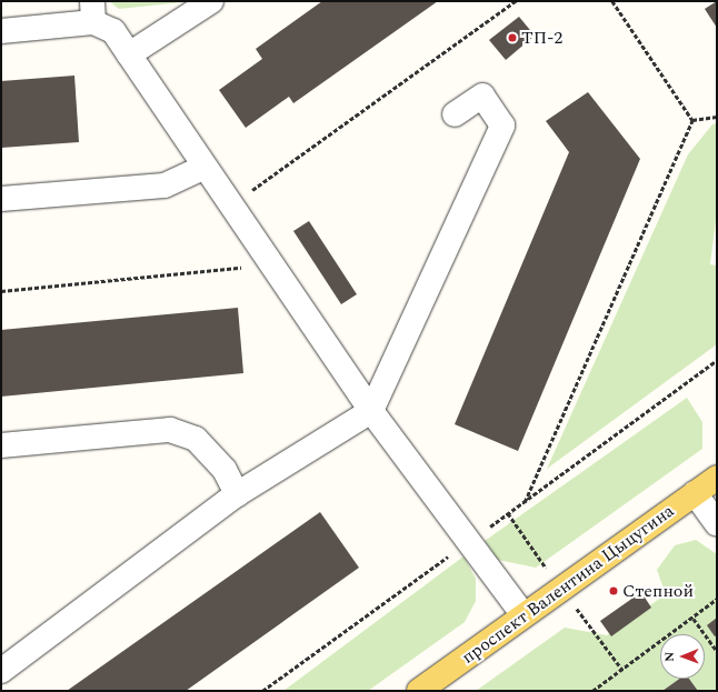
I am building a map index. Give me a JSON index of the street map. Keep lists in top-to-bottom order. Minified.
{"streets":{"main road":["проспект Валентина Цыцугина"]},"places":["ТП-2","Степной"],"north":"left"}
